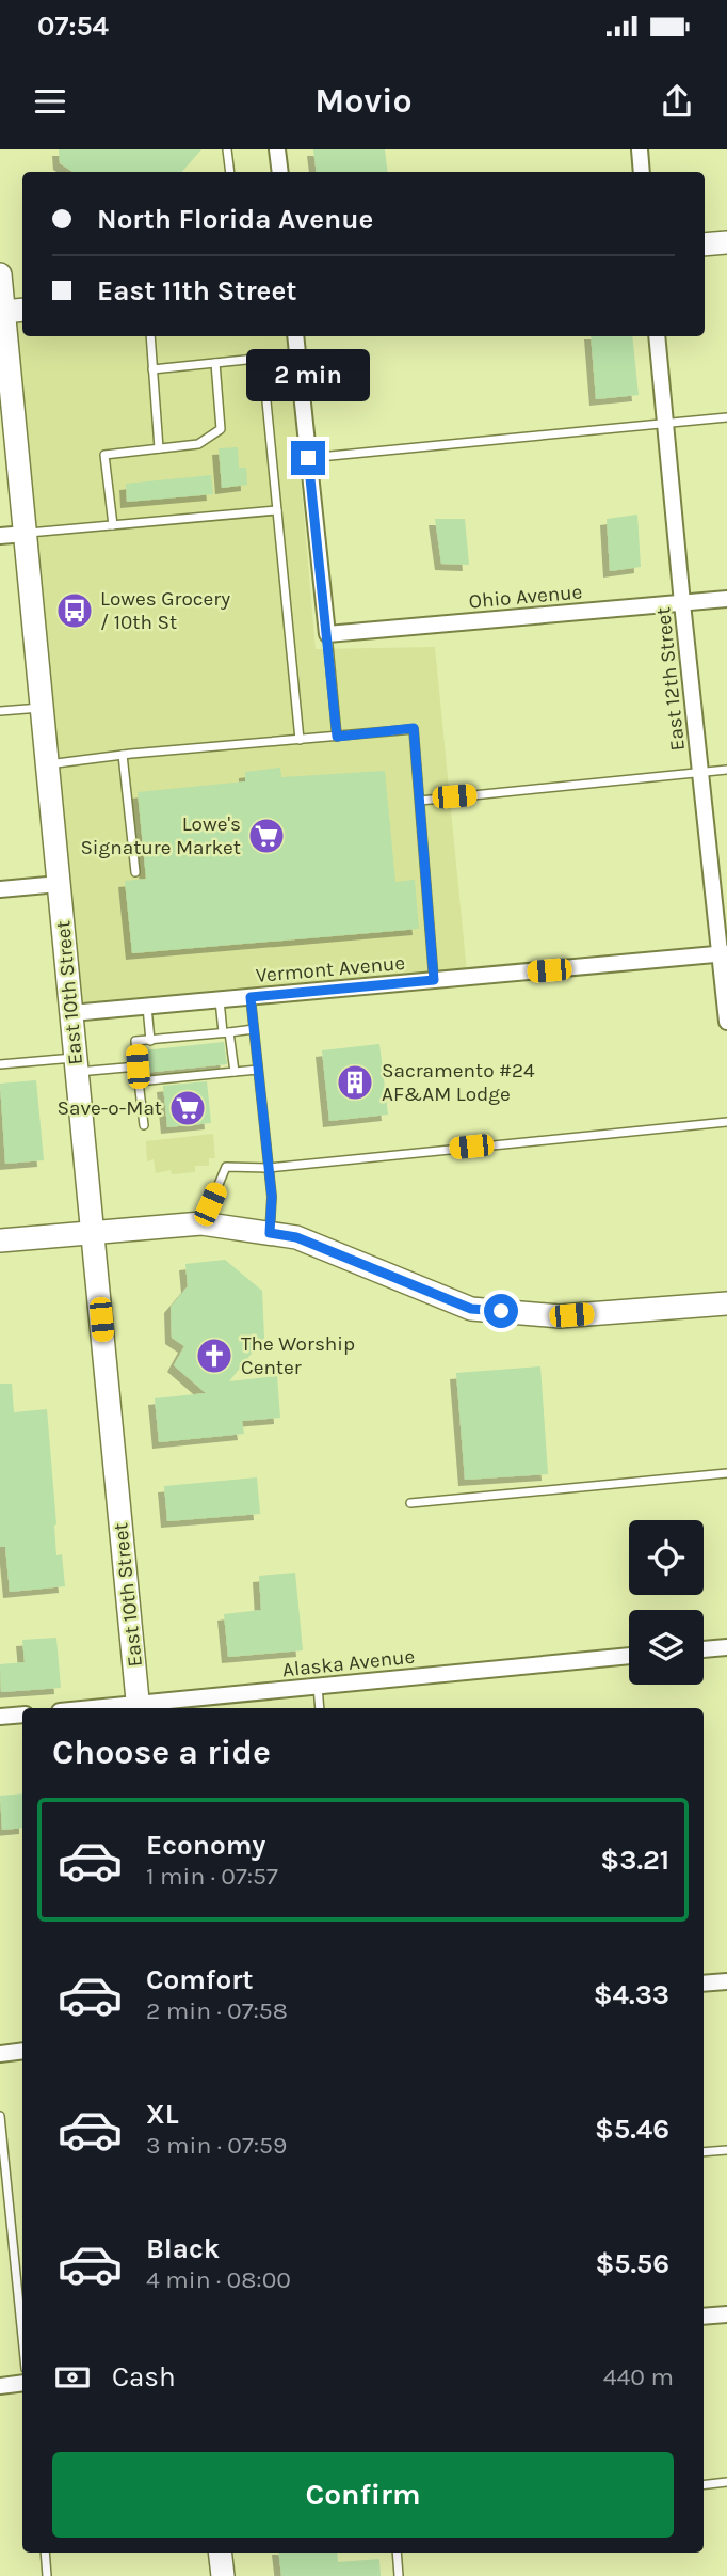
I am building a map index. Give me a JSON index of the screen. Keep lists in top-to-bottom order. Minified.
{"streets":{"main road":["East 10th Street"],"street":["Ohio Avenue","East 12th Street","Vermont Avenue","Alaska Avenue"]},"crossings":[["Ohio Avenue","East 12th Street"],["East 12th Street","Vermont Avenue"],["Vermont Avenue","East 10th Street"],["East 10th Street","Alaska Avenue"]],"places":{"bus stop":["Lowes Grocery / 10th St"],"supermarket":["Lowe's Signature Market","Save-o-Mat"],"building":["Sacramento #24 AF&AM Lodge"],"church":["The Worship Center"]},"page":{"status":"07:54","header":"Movio","banner":["North Florida Avenue","East 11th Street"],"bubble":"2 min","heading":"Choose a ride","list":[{"name":"Economy","note":"1 min · 07:57","value":"$3.21"},{"name":"Comfort","note":"2 min · 07:58","value":"$4.33"},{"name":"XL","note":"3 min · 07:59","value":"$5.46"},{"name":"Black","note":"4 min · 08:00","value":"$5.56"}],"pay":["Cash","440 m"],"buttons":"Confirm"}}
